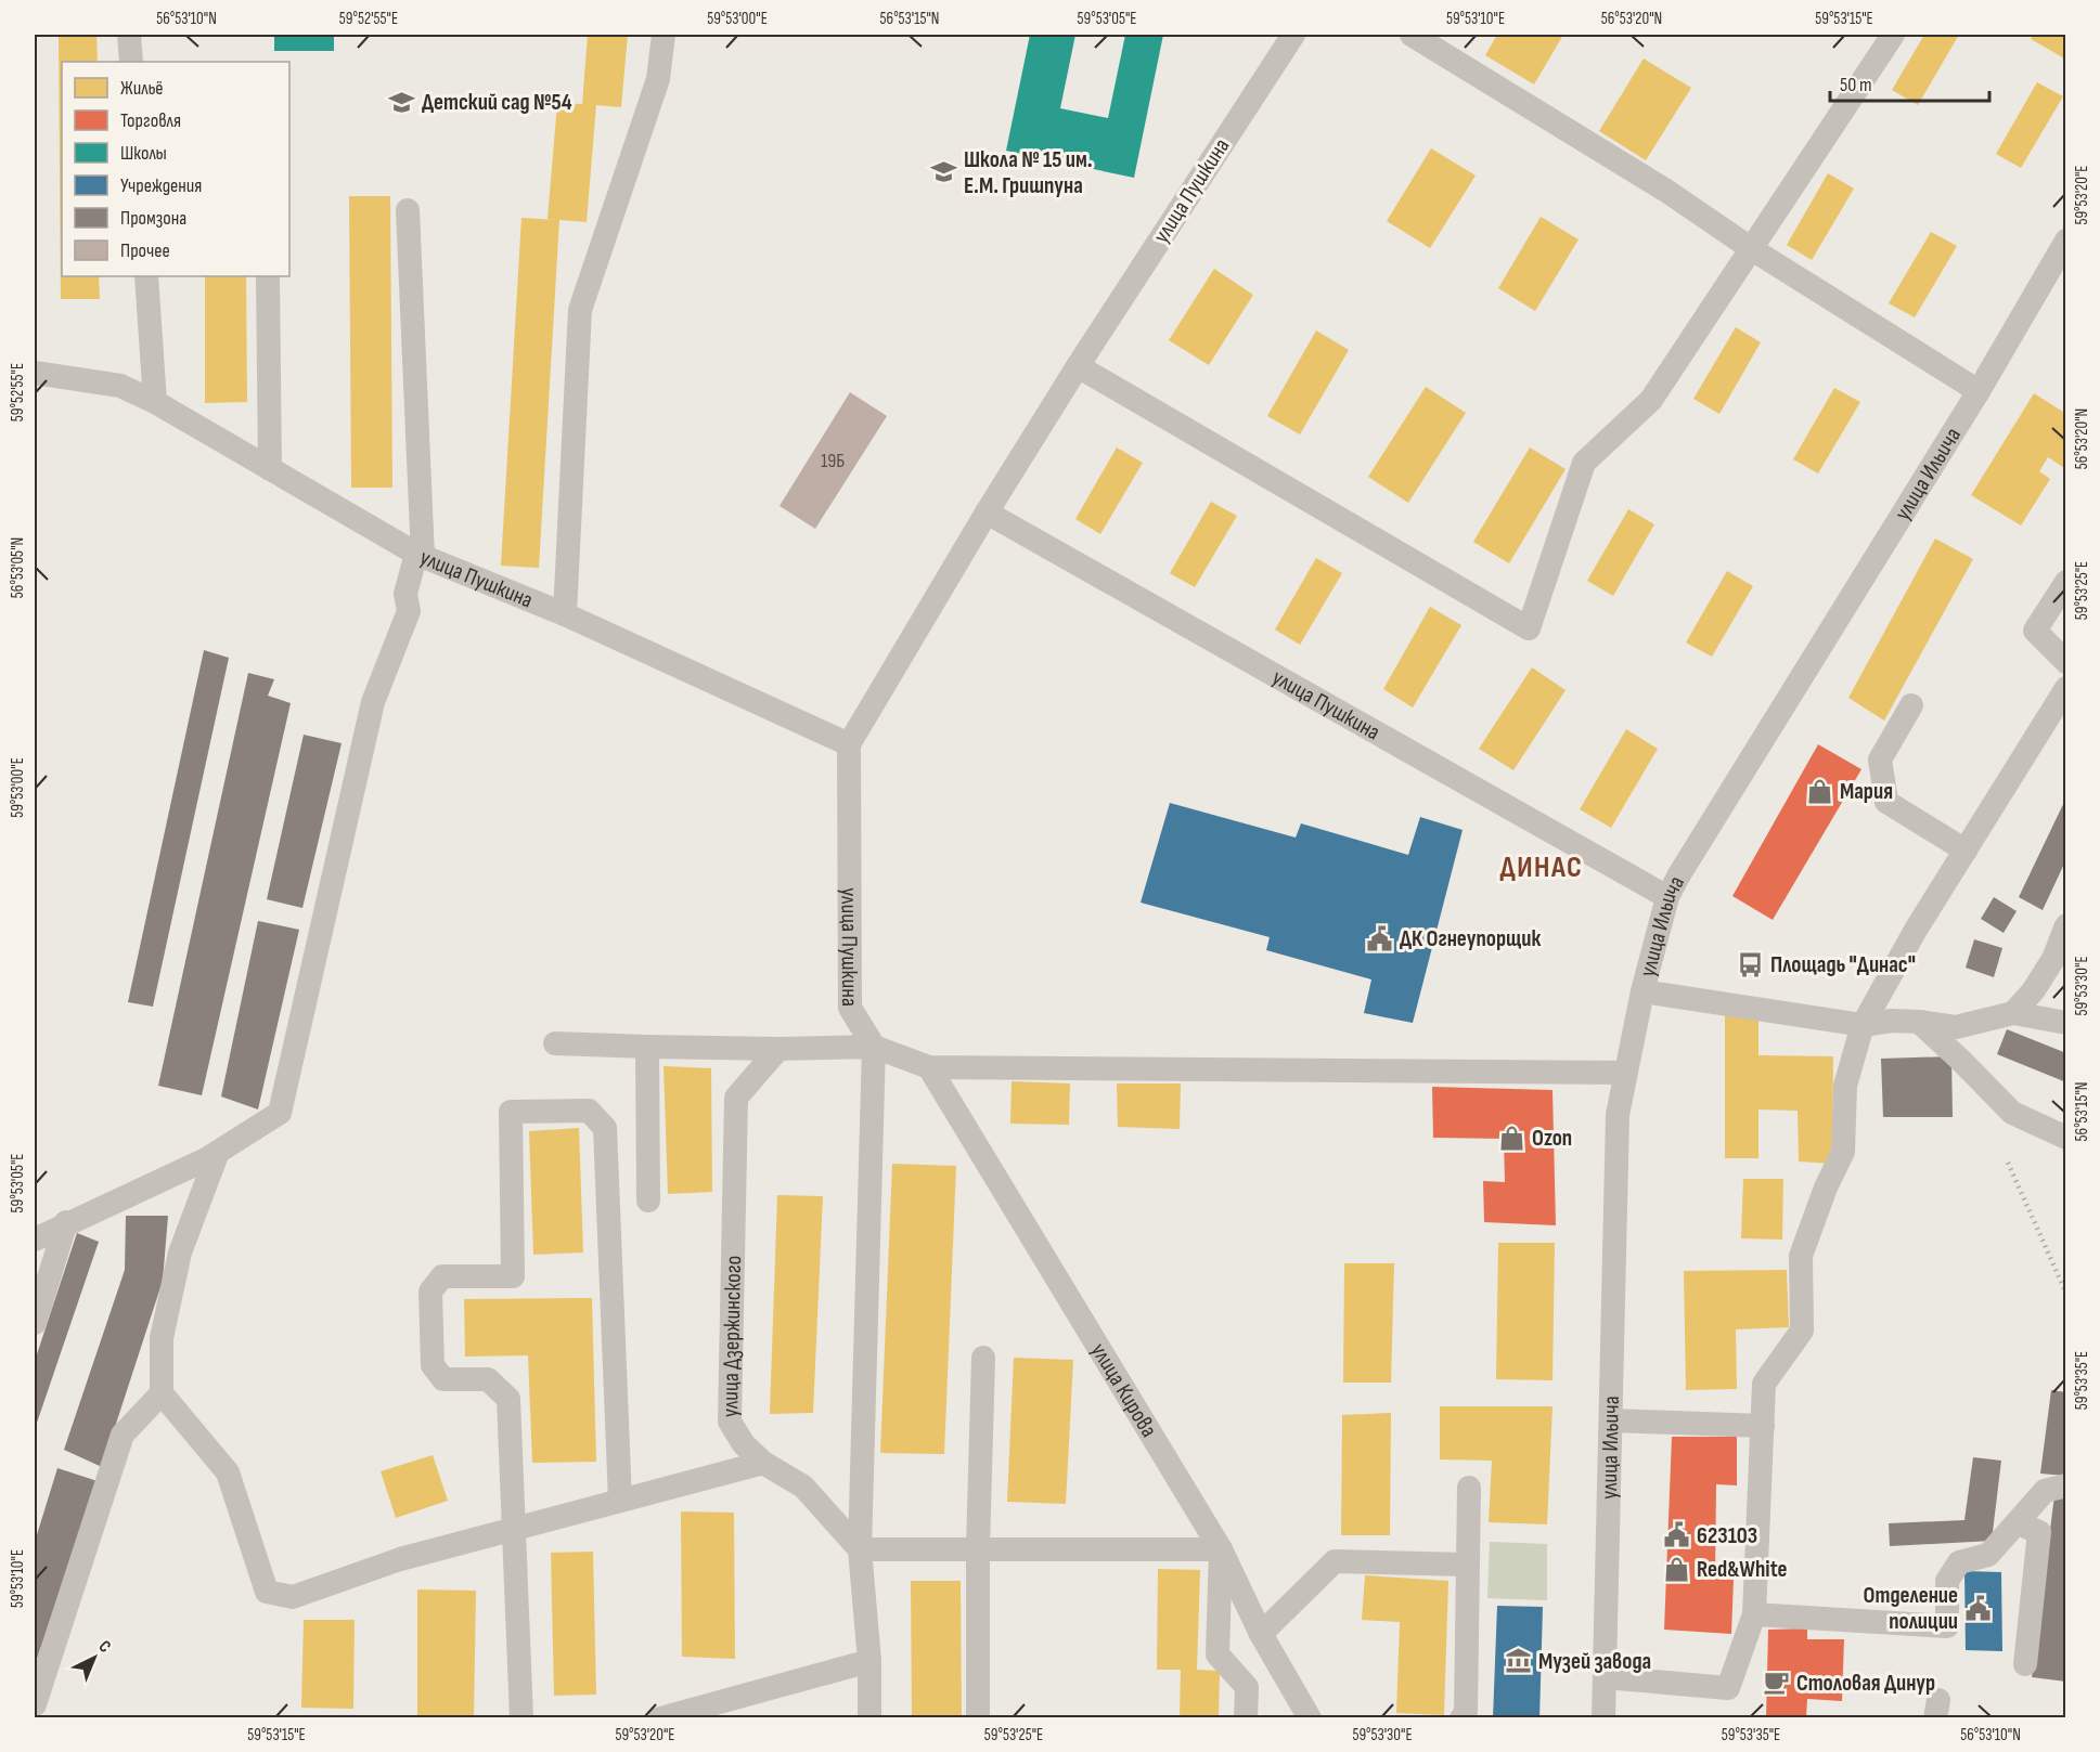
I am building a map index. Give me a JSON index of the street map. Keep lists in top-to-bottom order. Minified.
{"streets":{"street":["улица Пушкина","улица Ильича","улица Дзержинского","улица Кирова"]},"crossings":[["улица Пушкина","улица Ильича"]],"districts":["ДИНАС"],"places":{"school or university":["Детский сад №54","Школа № 15 им. Е.М. Гришпуна"],"shop":["Мария","Ozon","Red&White"],"public building":["ДК Огнеупорщик","623103","Отделение полиции"],"bus stop":["Площадь \"Динас\""],"museum":["Музей завода"],"cafe":["Столовая Динур"]},"house_numbers":["19Б"],"legend":["Жильё","Торговля","Школы","Учреждения","Промзона","Прочее"],"scale_bar":"50 m","north":"top right","coordinates":["56°53'10\"N","59°52'55\"E","59°53'00\"E","56°53'15\"N","59°53'05\"E","59°53'10\"E","56°53'20\"N","59°53'15\"E","59°53'20\"E","56°53'05\"N","59°53'25\"E","59°53'30\"E","59°53'35\"E"]}
